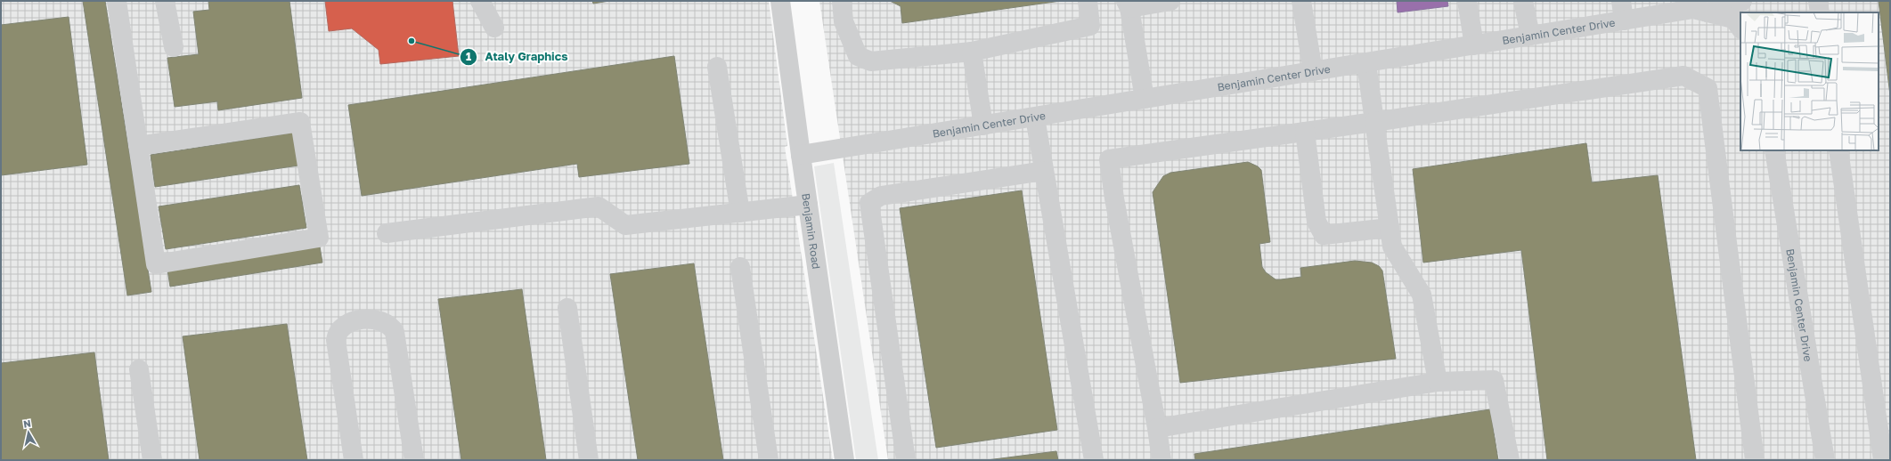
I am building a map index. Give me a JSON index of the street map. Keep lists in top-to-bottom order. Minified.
{"streets":{"street":["Benjamin Center Drive","Benjamin Road"]},"crossings":[["Benjamin Center Drive","Benjamin Road"]],"places":["Ataly Graphics"],"north":"top"}
